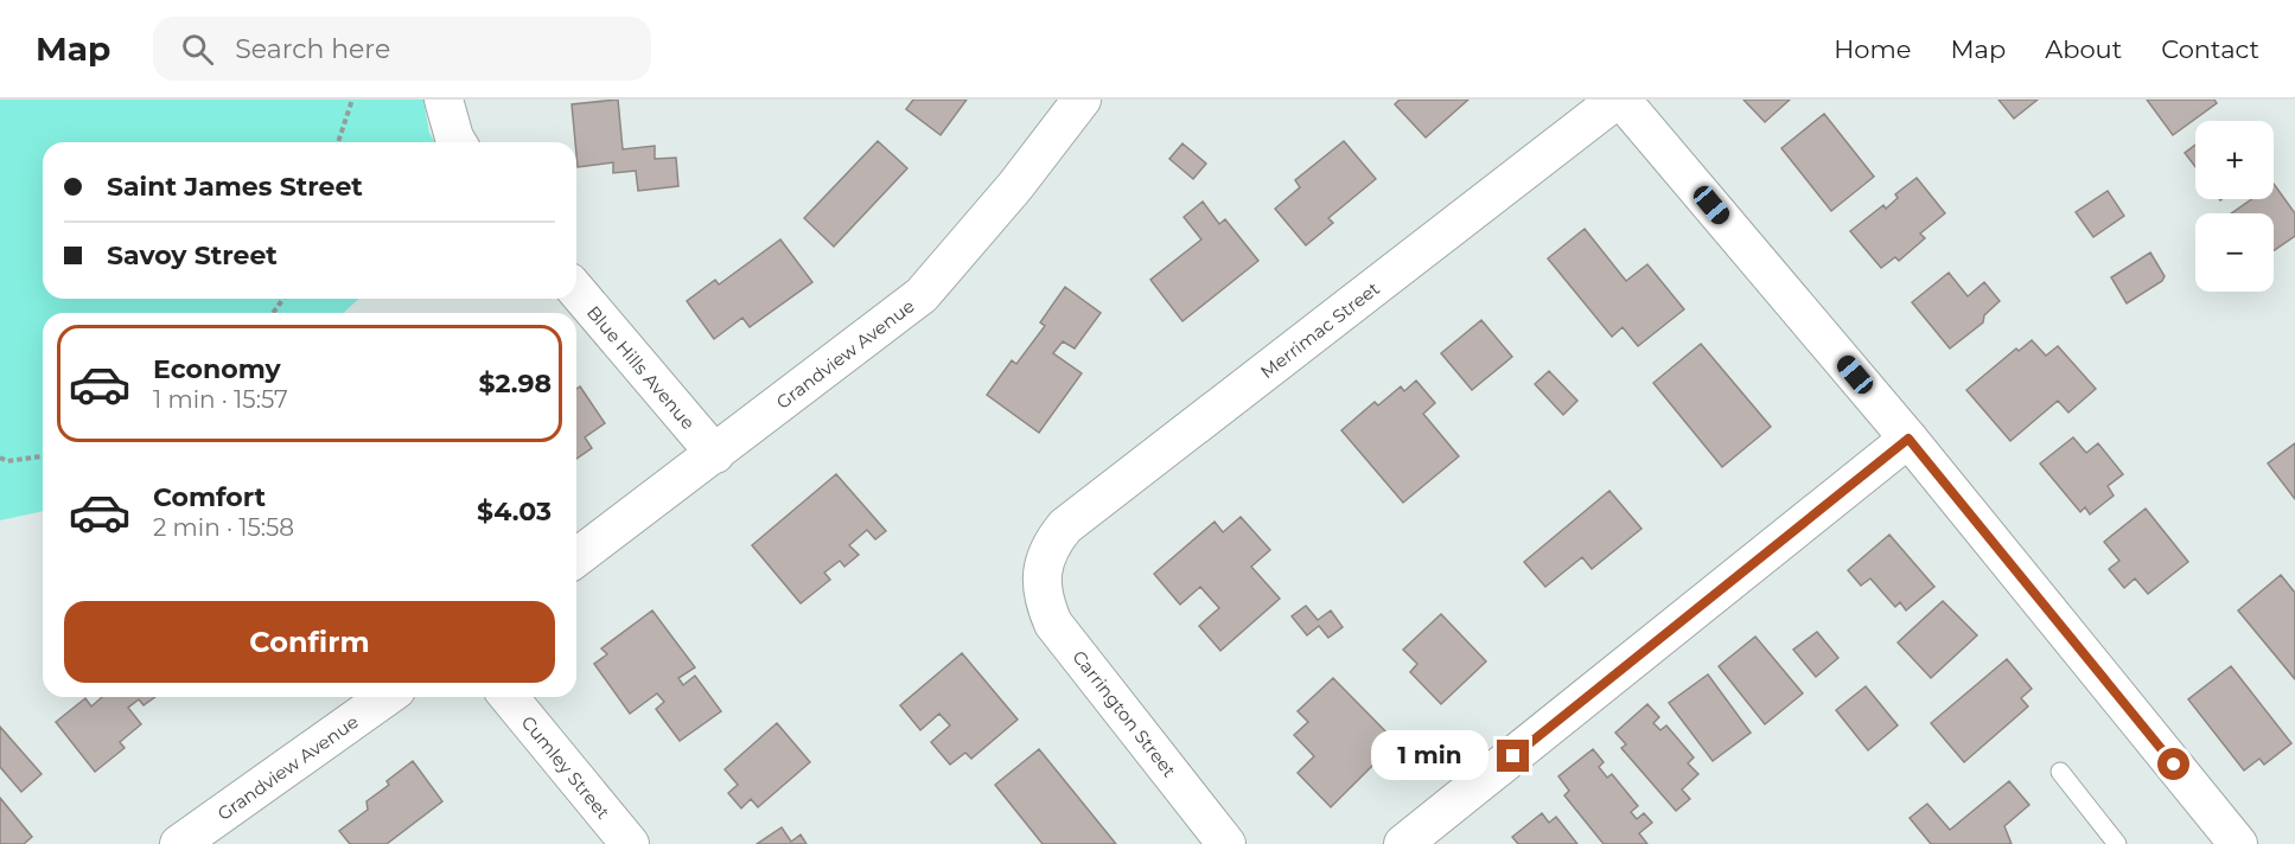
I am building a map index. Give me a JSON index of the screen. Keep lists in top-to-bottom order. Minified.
{"streets":{"street":["Merrimac Street","Grandview Avenue","Blue Hills Avenue","Carrington Street","Cumley Street"]},"crossings":[["Merrimac Street","Carrington Street"],["Grandview Avenue","Blue Hills Avenue"]],"page":{"header":"Map","search":"Search here","nav":["Home","Map","About","Contact"],"map_buttons":["+","−"],"banner":["Saint James Street","Savoy Street"],"list":[{"name":"Economy","note":"1 min · 15:57","value":"$2.98"},{"name":"Comfort","note":"2 min · 15:58","value":"$4.03"}],"buttons":"Confirm","bubble":"1 min"}}
